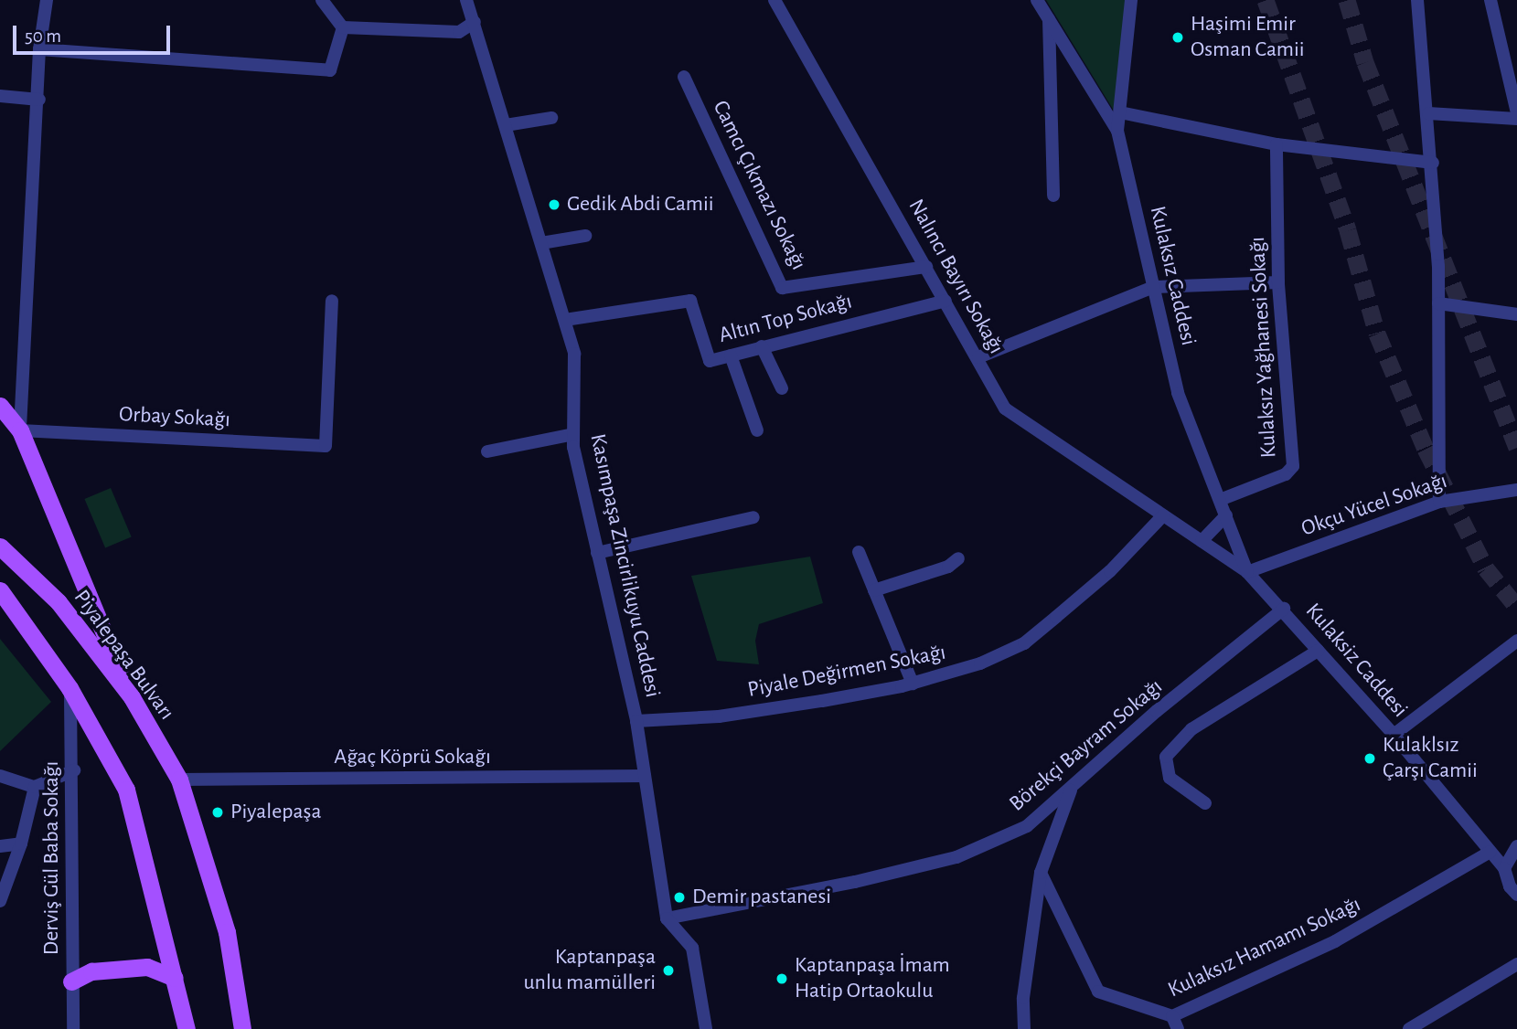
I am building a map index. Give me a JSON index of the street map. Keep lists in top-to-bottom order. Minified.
{"streets":{"main road":["Piyalepaşa Bulvarı"],"street":["Camcı Çıkmazı Sokağı","Kulaksız Caddesi","Nalıncı Bayırı Sokağı","Altın Top Sokağı","Kulaksız Yağhanesi Sokağı","Orbay Sokağı","Okçu Yücel Sokağı","Kasımpaşa Zincirlikuyu Caddesi","Kulaksiz Caddesi","Piyale Değirmen Sokağı","Börekçi Bayram Sokağı","Ağaç Köprü Sokağı","Derviş Gül Baba Sokağı","Kulaksız Hamamı Sokağı"]},"crossings":[["Camcı Çıkmazı Sokağı","Nalıncı Bayırı Sokağı"],["Kulaksız Caddesi","Nalıncı Bayırı Sokağı"],["Kulaksız Caddesi","Kulaksız Yağhanesi Sokağı"],["Kulaksız Caddesi","Okçu Yücel Sokağı"],["Kulaksız Caddesi","Kulaksiz Caddesi"],["Nalıncı Bayırı Sokağı","Altın Top Sokağı"],["Nalıncı Bayırı Sokağı","Okçu Yücel Sokağı"],["Nalıncı Bayırı Sokağı","Kulaksiz Caddesi"],["Nalıncı Bayırı Sokağı","Piyale Değirmen Sokağı"],["Altın Top Sokağı","Kasımpaşa Zincirlikuyu Caddesi"],["Okçu Yücel Sokağı","Kulaksiz Caddesi"],["Kasımpaşa Zincirlikuyu Caddesi","Piyale Değirmen Sokağı"],["Kasımpaşa Zincirlikuyu Caddesi","Börekçi Bayram Sokağı"],["Kasımpaşa Zincirlikuyu Caddesi","Ağaç Köprü Sokağı"],["Piyalepaşa Bulvarı","Ağaç Köprü Sokağı"],["Kulaksiz Caddesi","Börekçi Bayram Sokağı"],["Kulaksiz Caddesi","Kulaksız Hamamı Sokağı"]],"places":["Haşimi Emir Osman Camii","Gedik Abdi Camii","Kulaklsız Çarşı Camii","Piyalepaşa","Demir pastanesi","Kaptanpaşa unlu mamülleri","Kaptanpaşa İmam Hatip Ortaokulu"],"scale_bar":"50 m"}
